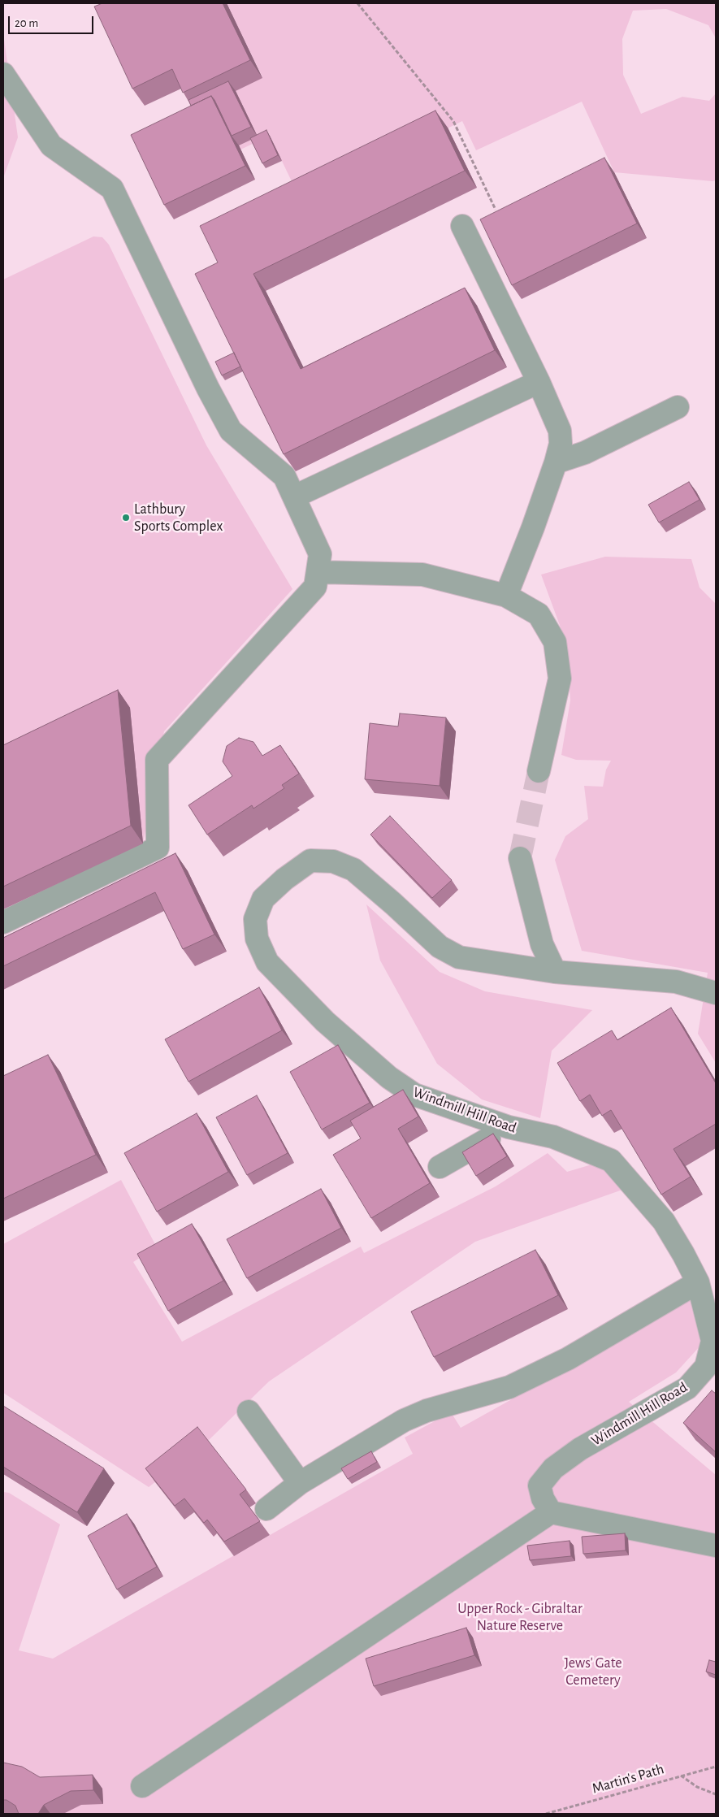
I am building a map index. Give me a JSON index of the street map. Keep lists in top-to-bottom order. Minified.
{"streets":{"street":["Windmill Hill Road"],"path":["Martin's Path"]},"parks":["Upper Rock - Gibraltar Nature Reserve","Jews' Gate Cemetery"],"places":["Lathbury Sports Complex"],"scale_bar":"20 m"}
